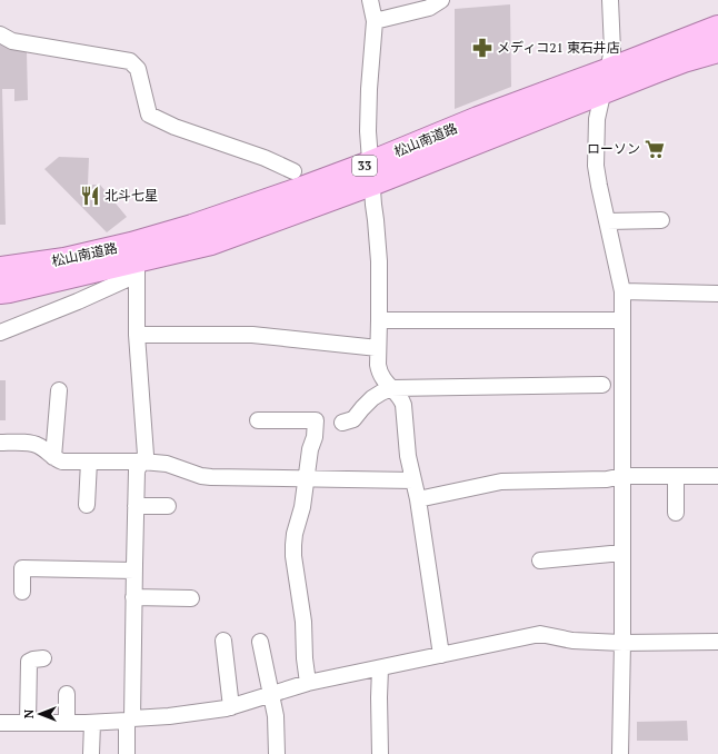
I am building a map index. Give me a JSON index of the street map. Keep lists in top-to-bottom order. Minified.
{"streets":{"highway":["松山南道路","33"]},"places":{"pharmacy":["メディコ21 東石井店"],"supermarket":["ローソン"],"restaurant":["北斗七星"]},"north":"left"}
